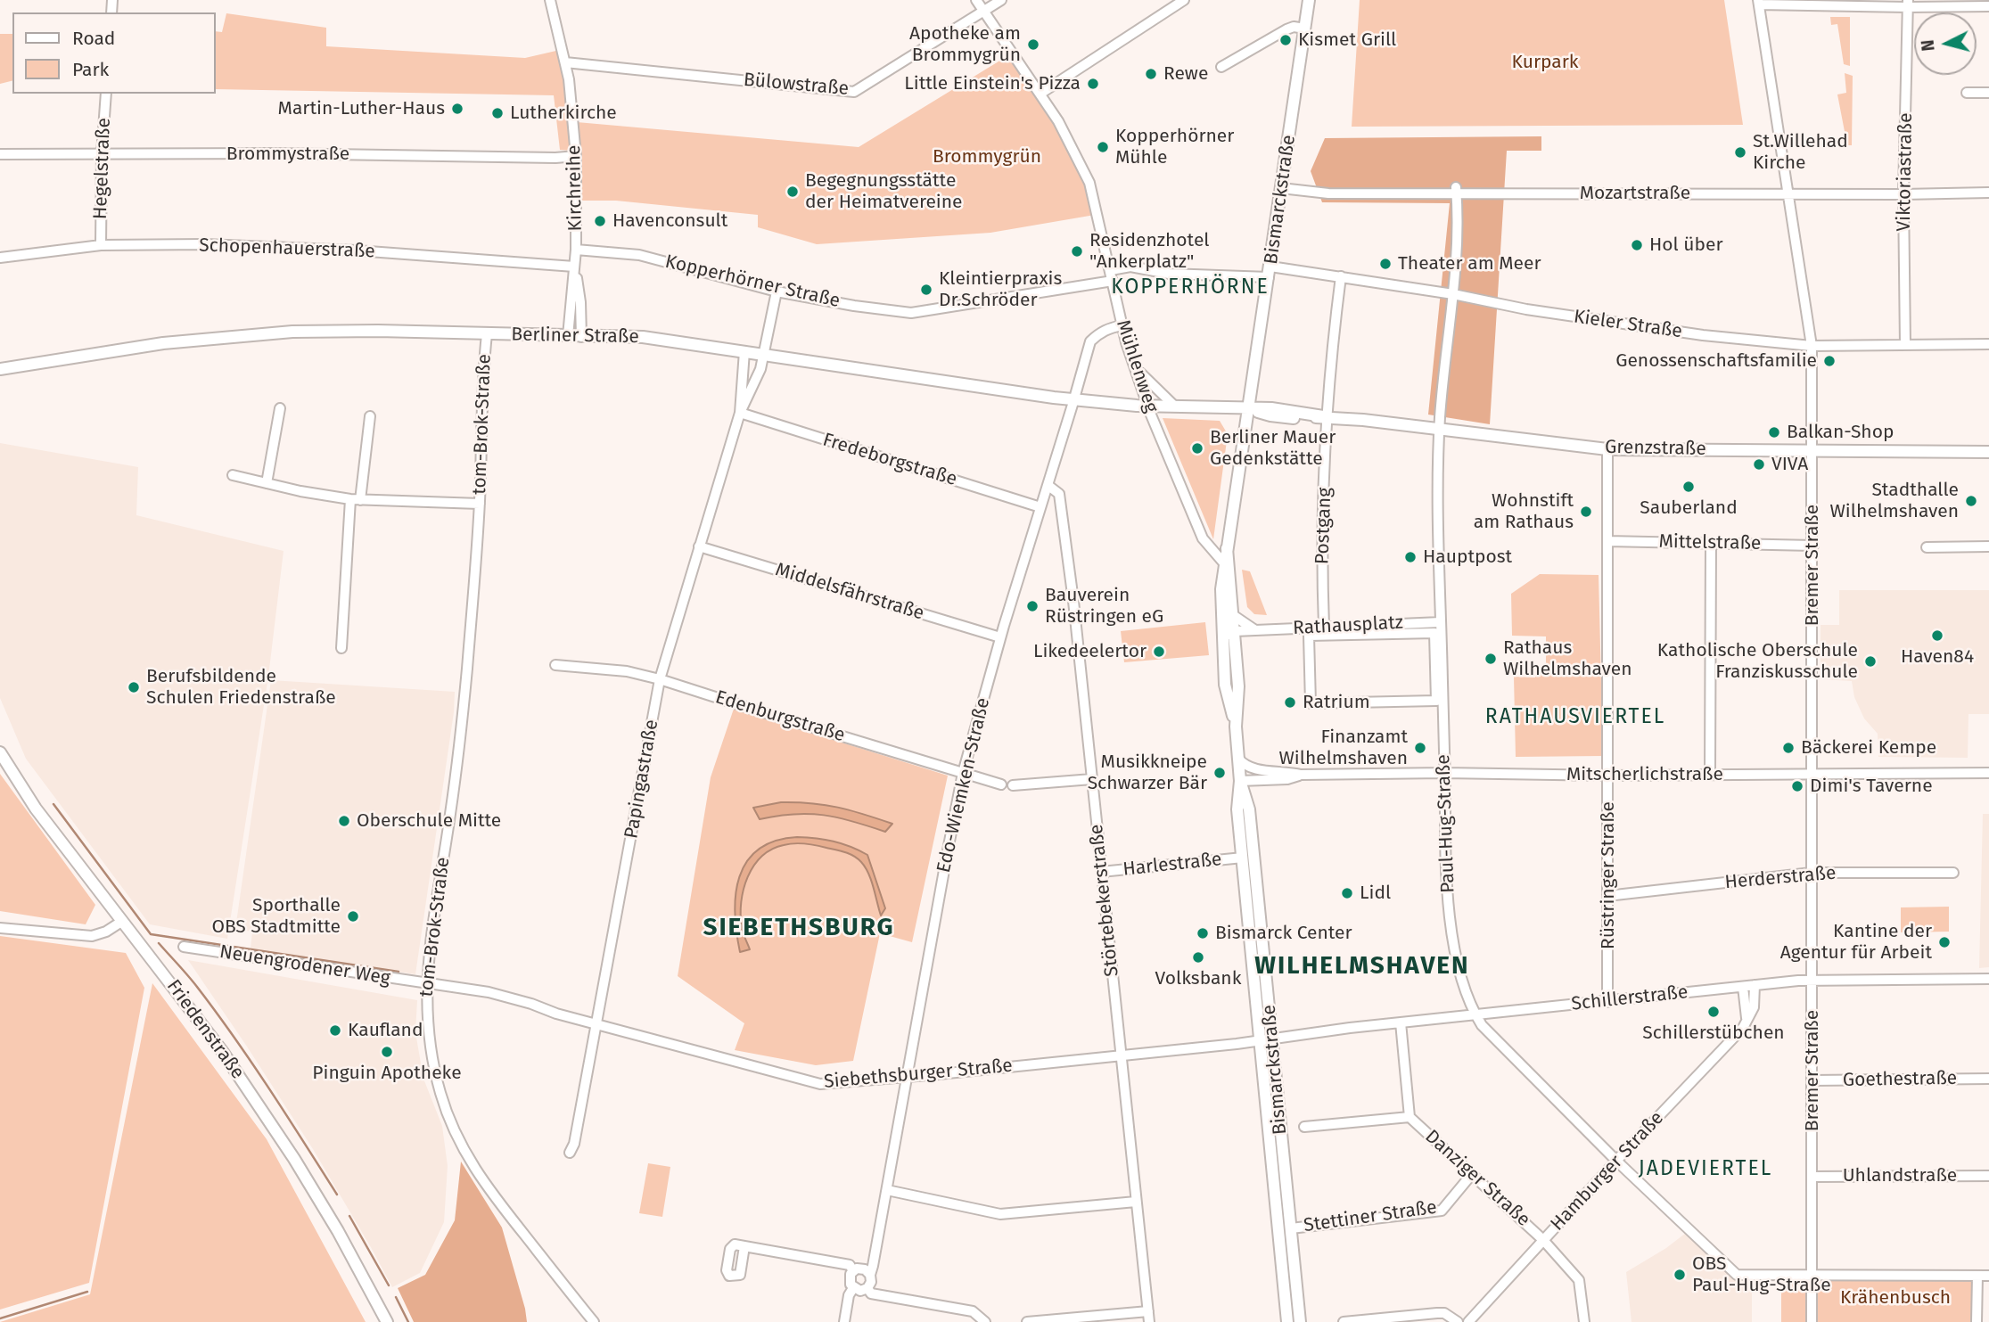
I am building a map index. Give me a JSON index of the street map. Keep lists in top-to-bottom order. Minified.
{"streets":{"main road":["Bismarckstraße","Berliner Straße","Grenzstraße","Friedenstraße"],"street":["Bülowstraße","Brommystraße","Hegelstraße","Viktoriastraße","Kirchreihe","Mozartstraße","Schopenhauerstraße","Kopperhörner Straße","Kieler Straße","Mühlenweg","tom-Brok-Straße","Fredeborgstraße","Postgang","Mittelstraße","Bremer Straße","Middelsfährstraße","Rathausplatz","Edenburgstraße","Mitscherlichstraße","Papingastraße","Edo-Wiemken-Straße","Paul-Hug-Straße","Harlestraße","Rüstringer Straße","Herderstraße","Störtebekerstraße","Neuengrodener Weg","Schillerstraße","Siebethsburger Straße","Goethestraße","Hamburger Straße","Uhlandstraße","Danziger Straße","Stettiner Straße"]},"crossings":[["Bülowstraße","Kirchreihe"],["Bülowstraße","Mühlenweg"],["Brommystraße","Hegelstraße"],["Brommystraße","Kirchreihe"],["Hegelstraße","Schopenhauerstraße"],["Viktoriastraße","Mozartstraße"],["Viktoriastraße","Kieler Straße"],["Kirchreihe","Schopenhauerstraße"],["Kirchreihe","Kopperhörner Straße"],["Kirchreihe","Berliner Straße"],["Mozartstraße","Bismarckstraße"],["Mozartstraße","Bremer Straße"],["Mozartstraße","Paul-Hug-Straße"],["Bismarckstraße","Kieler Straße"],["Bismarckstraße","Mühlenweg"],["Bismarckstraße","Grenzstraße"],["Bismarckstraße","Rathausplatz"],["Bismarckstraße","Mitscherlichstraße"],["Bismarckstraße","Harlestraße"],["Bismarckstraße","Schillerstraße"],["Bismarckstraße","Siebethsburger Straße"],["Bismarckstraße","Stettiner Straße"],["Kopperhörner Straße","Mühlenweg"],["Kopperhörner Straße","Papingastraße"],["Kieler Straße","Postgang"],["Kieler Straße","Bremer Straße"],["Kieler Straße","Paul-Hug-Straße"],["Berliner Straße","Mühlenweg"],["Berliner Straße","tom-Brok-Straße"],["Berliner Straße","Grenzstraße"],["Berliner Straße","Papingastraße"],["Berliner Straße","Edo-Wiemken-Straße"],["Mühlenweg","Edo-Wiemken-Straße"],["tom-Brok-Straße","Neuengrodener Weg"],["tom-Brok-Straße","Siebethsburger Straße"],["Grenzstraße","Postgang"],["Grenzstraße","Bremer Straße"],["Grenzstraße","Paul-Hug-Straße"],["Grenzstraße","Rüstringer Straße"],["Fredeborgstraße","Papingastraße"],["Fredeborgstraße","Edo-Wiemken-Straße"],["Postgang","Rathausplatz"],["Mittelstraße","Bremer Straße"],["Mittelstraße","Rüstringer Straße"],["Bremer Straße","Mitscherlichstraße"],["Bremer Straße","Paul-Hug-Straße"],["Bremer Straße","Herderstraße"],["Bremer Straße","Schillerstraße"],["Bremer Straße","Goethestraße"],["Bremer Straße","Uhlandstraße"],["Middelsfährstraße","Papingastraße"],["Middelsfährstraße","Edo-Wiemken-Straße"],["Rathausplatz","Paul-Hug-Straße"],["Edenburgstraße","Papingastraße"],["Edenburgstraße","Edo-Wiemken-Straße"],["Mitscherlichstraße","Paul-Hug-Straße"],["Mitscherlichstraße","Rüstringer Straße"],["Papingastraße","Siebethsburger Straße"],["Edo-Wiemken-Straße","Störtebekerstraße"],["Edo-Wiemken-Straße","Siebethsburger Straße"],["Paul-Hug-Straße","Schillerstraße"],["Paul-Hug-Straße","Hamburger Straße"],["Harlestraße","Störtebekerstraße"],["Rüstringer Straße","Herderstraße"],["Rüstringer Straße","Schillerstraße"],["Störtebekerstraße","Siebethsburger Straße"],["Neuengrodener Weg","Siebethsburger Straße"],["Schillerstraße","Siebethsburger Straße"],["Schillerstraße","Hamburger Straße"],["Schillerstraße","Danziger Straße"],["Hamburger Straße","Danziger Straße"],["Danziger Straße","Stettiner Straße"]],"districts":["KOPPERHÖRNE","RATHAUSVIERTEL","SIEBETHSBURG","WILHELMSHAVEN","JADEVIERTEL"],"parks":["Kurpark","Brommygrün","Krähenbusch"],"places":["Kismet Grill","Apotheke am Brommygrün","Rewe","Little Einstein's Pizza","Martin-Luther-Haus","Lutherkirche","Kopperhörner Mühle","St.Willehad Kirche","Begegnungsstätte der Heimatvereine","Havenconsult","Hol über","Residenzhotel \"Ankerplatz\"","Theater am Meer","Kleintierpraxis Dr.Schröder","Genossenschaftsfamilie","Balkan-Shop","Berliner Mauer Gedenkstätte","VIVA","Sauberland","Stadthalle Wilhelmshaven","Wohnstift am Rathaus","Hauptpost","Bauverein Rüstringen eG","Haven84","Likedeelertor","Rathaus Wilhelmshaven","Katholische Oberschule Franziskusschule","Berufsbildende Schulen Friedenstraße","Ratrium","Finanzamt Wilhelmshaven","Bäckerei Kempe","Musikkneipe Schwarzer Bär","Dimi's Taverne","Oberschule Mitte","Lidl","Sporthalle OBS Stadtmitte","Bismarck Center","Kantine der Agentur für Arbeit","Volksbank","Schillerstübchen","Kaufland","Pinguin Apotheke","OBS Paul-Hug-Straße"],"legend":["Road","Park"],"north":"left"}
